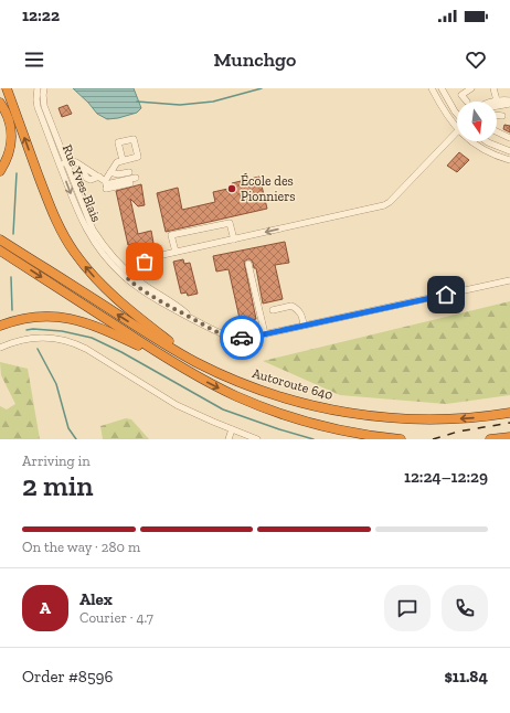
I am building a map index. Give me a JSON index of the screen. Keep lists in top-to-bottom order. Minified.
{"streets":{"highway":["Autoroute 640"],"street":["Rue Yves-Blais"]},"places":["École des Pionniers"],"north":"bottom","page":{"status":"12:22","header":"Munchgo","heading":["2 min","Arriving in","12:24–12:29"],"panel":["Alex","Courier · 4.7","Order #8596","$11.84"],"bar":"On the way · 280 m","round":"A"}}
